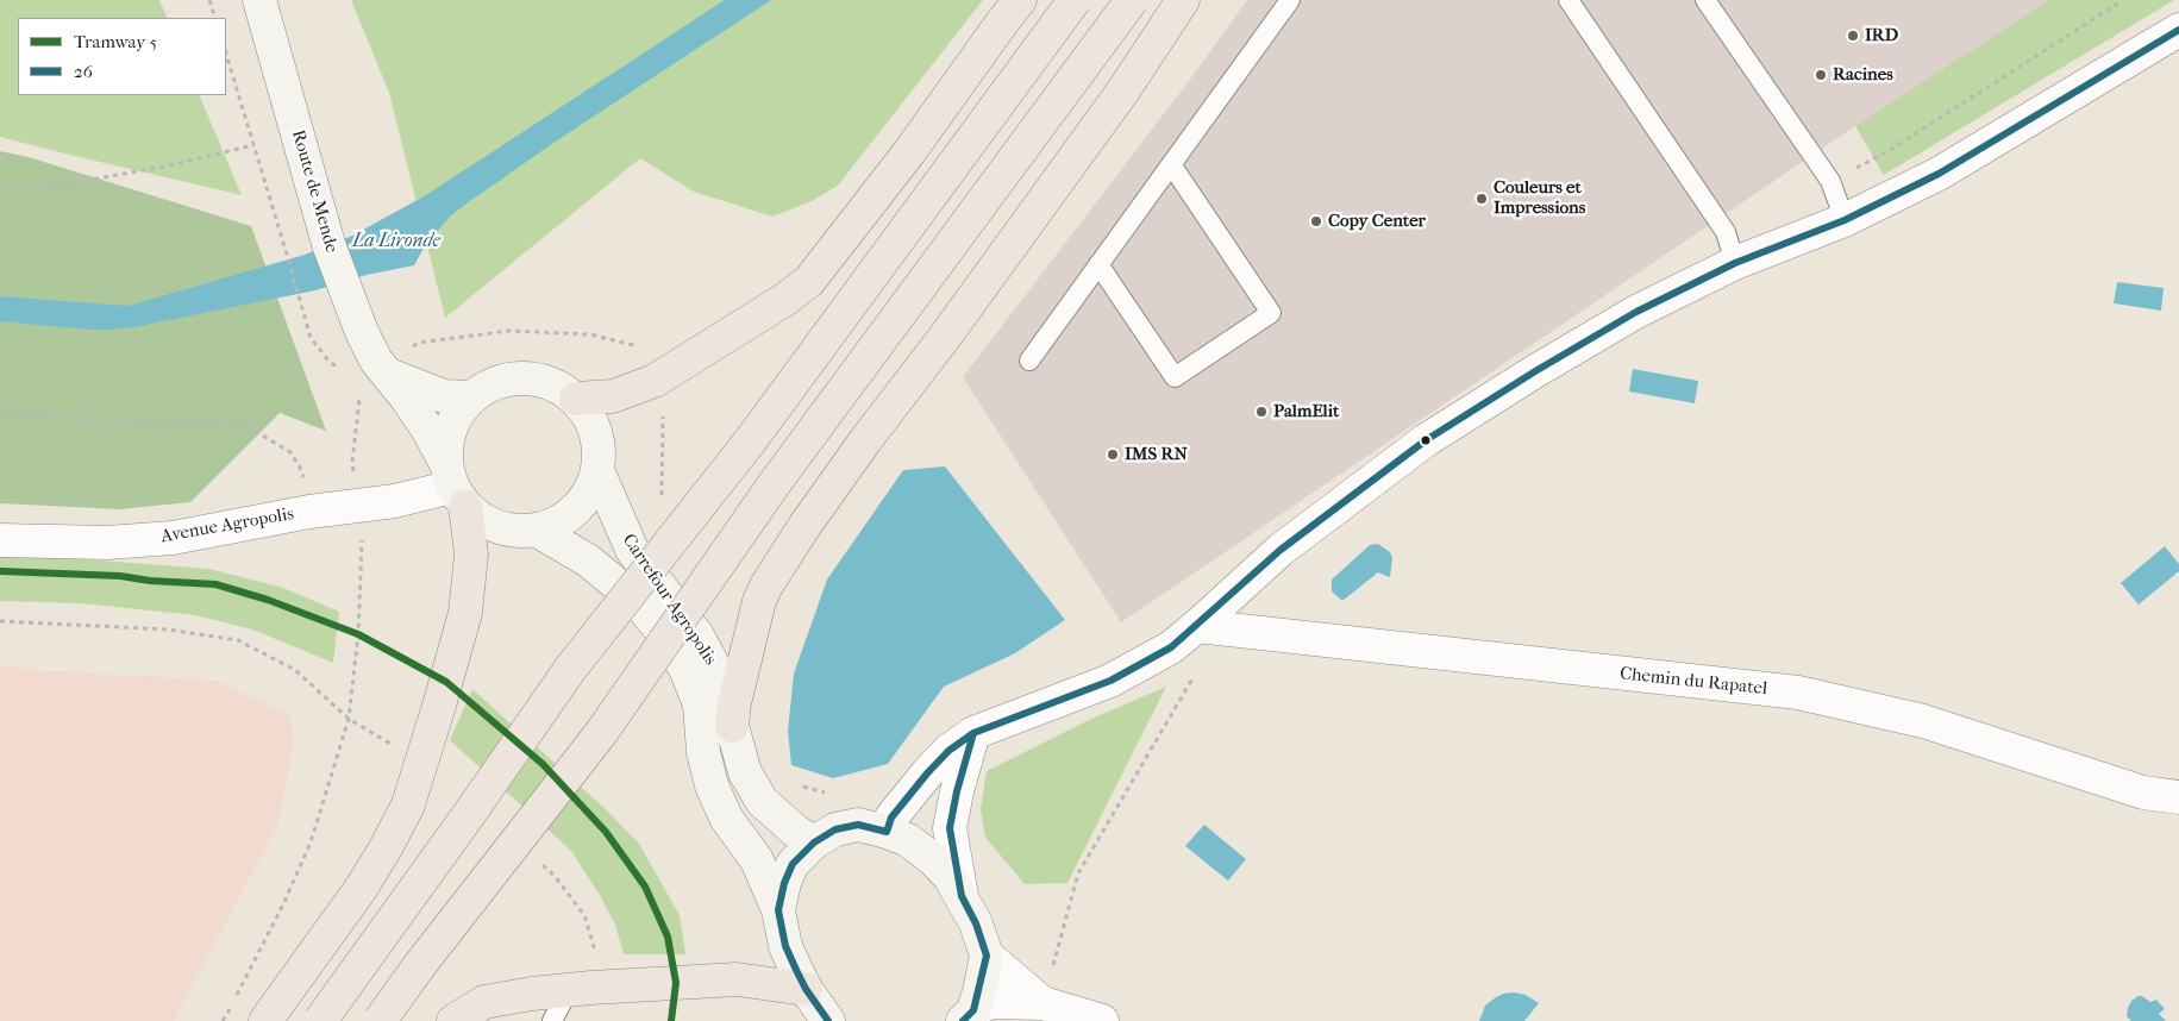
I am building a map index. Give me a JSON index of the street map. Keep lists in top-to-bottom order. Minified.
{"streets":{"main road":["Route de Mende","Carrefour Agropolis"],"street":["Avenue Agropolis","Chemin du Rapatel"]},"crossings":[["Route de Mende","Avenue Agropolis"],["Route de Mende","Carrefour Agropolis"],["Avenue Agropolis","Carrefour Agropolis"]],"water":["La Lironde"],"places":["IRD","Racines","Couleurs et Impressions","Copy Center","PalmElit","IMS RN"],"lines":["transit line 26","tram line 5"],"legend":["Tramway 5","26"]}
